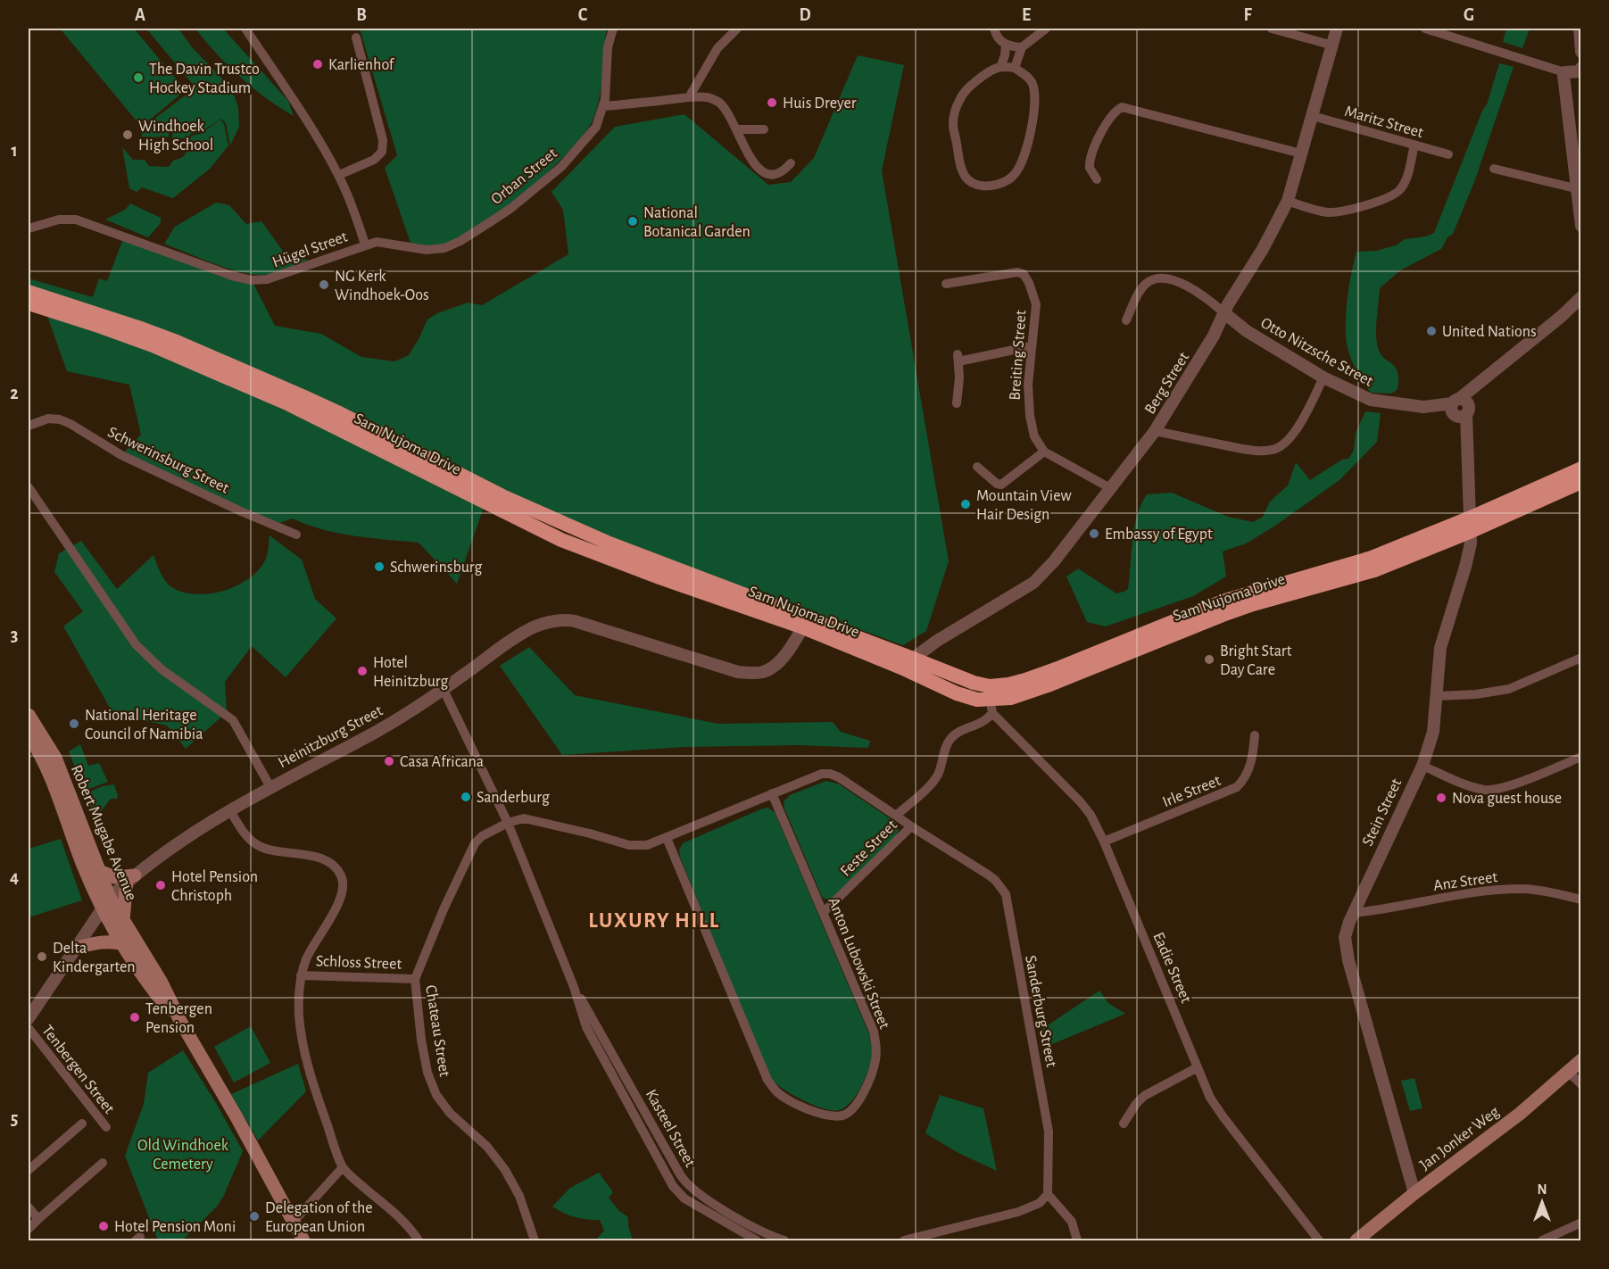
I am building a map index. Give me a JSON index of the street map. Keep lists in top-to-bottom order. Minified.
{"streets":{"highway":["Sam Nujoma Drive"],"main road":["Robert Mugabe Avenue","Jan Jonker Weg"],"street":["Maritz Street","Orban Street","Hügel Street","Otto Nitzsche Street","Breiting Street","Berg Street","Schwerinsburg Street","Heinitzburg Street","Irle Street","Stein Street","Feste Street","Anz Street","Schloss Street","Anton Lubowski Street","Eadie Street","Sanderburg Street","Chateau Street","Tenbergen Street","Kasteel Street"]},"crossings":[["Maritz Street","Berg Street"],["Orban Street","Hügel Street"],["Otto Nitzsche Street","Berg Street"],["Otto Nitzsche Street","Stein Street"],["Berg Street","Sam Nujoma Drive"],["Sam Nujoma Drive","Heinitzburg Street"],["Sam Nujoma Drive","Stein Street"],["Sam Nujoma Drive","Feste Street"],["Sam Nujoma Drive","Eadie Street"],["Heinitzburg Street","Robert Mugabe Avenue"],["Heinitzburg Street","Kasteel Street"],["Irle Street","Eadie Street"],["Stein Street","Anz Street"],["Stein Street","Jan Jonker Weg"],["Feste Street","Anton Lubowski Street"],["Feste Street","Eadie Street"],["Feste Street","Sanderburg Street"],["Schloss Street","Chateau Street"],["Chateau Street","Kasteel Street"]],"districts":["LUXURY HILL"],"parks":["Old Windhoek Cemetery"],"places":["Karlienhof","The Davin Trustco Hockey Stadium","Huis Dreyer","Windhoek High School","National Botanical Garden","NG Kerk Windhoek-Oos","United Nations","Mountain View Hair Design","Embassy of Egypt","Schwerinsburg","Bright Start Day Care","Hotel Heinitzburg","National Heritage Council of Namibia","Casa Africana","Sanderburg","Nova guest house","Hotel Pension Christoph","Delta Kindergarten","Tenbergen Pension","Delegation of the European Union","Hotel Pension Moni"],"north":"top","grid":{"columns":["A","B","C","D","E","F","G"],"rows":["1","2","3","4","5"]}}
